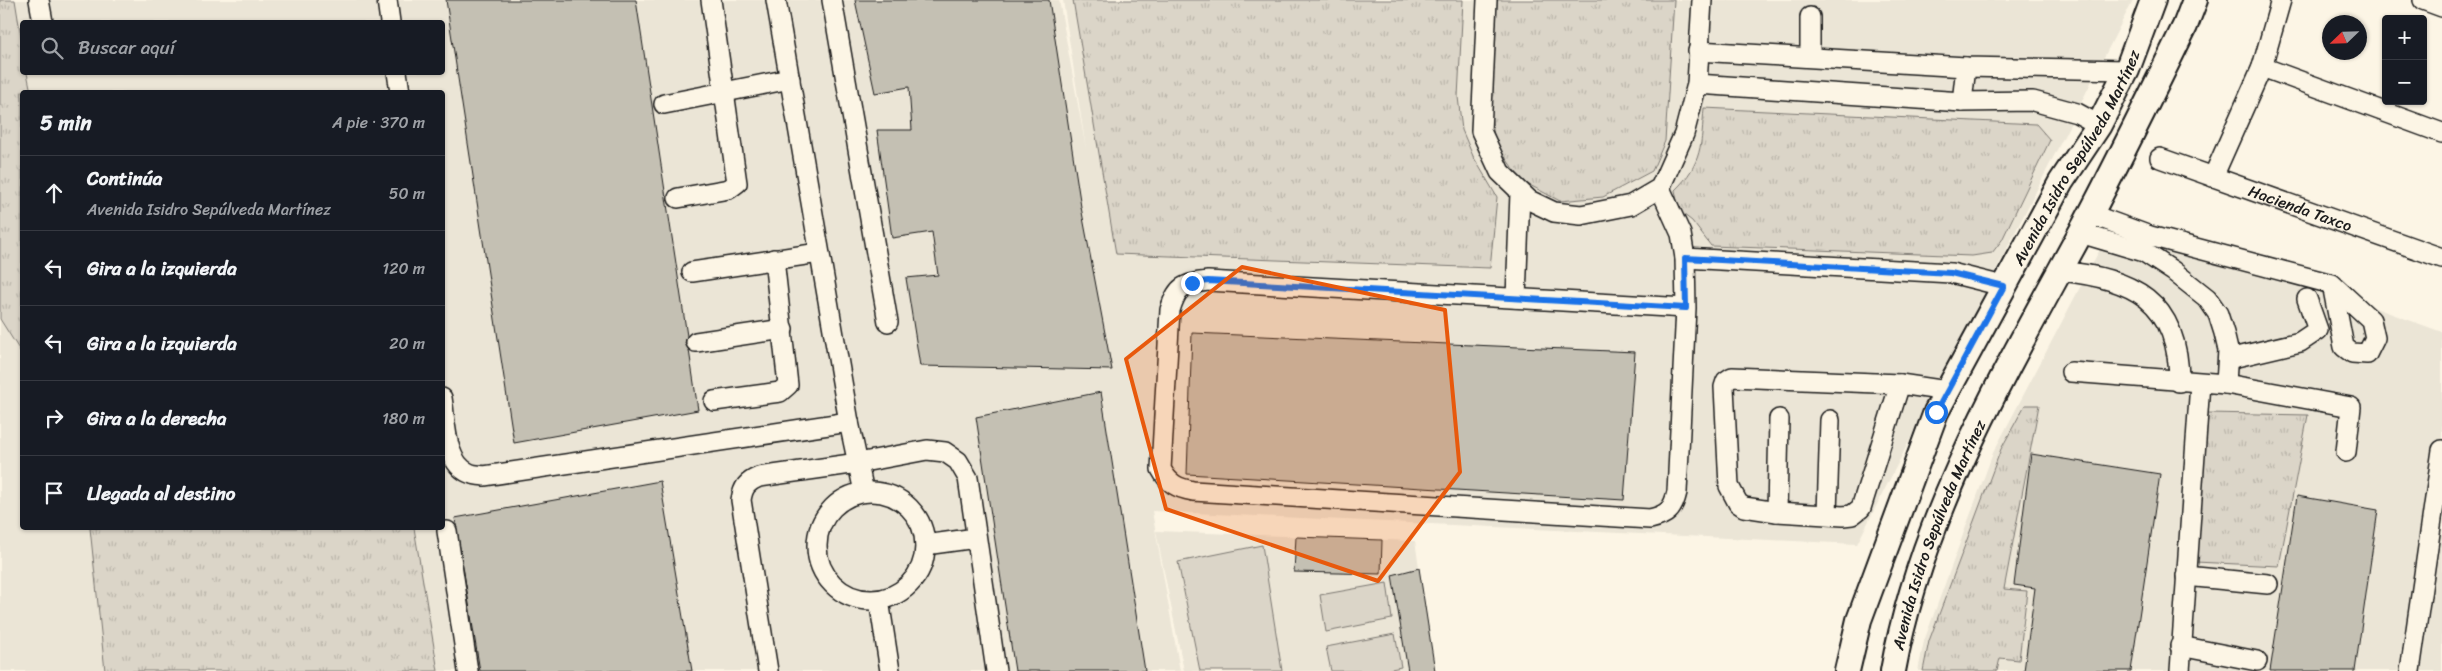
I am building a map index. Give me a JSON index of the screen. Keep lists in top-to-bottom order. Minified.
{"streets":{"main road":["Avenida Isidro Sepúlveda Martínez"],"street":["Hacienda Taxco"]},"north":"bottom left","page":{"map_buttons":["+","−"],"search":"Buscar aquí","heading":["5 min","A pie · 370 m"],"list":[["Continúa","Avenida Isidro Sepúlveda Martínez","50 m"],["Gira a la izquierda","120 m"],["Gira a la izquierda","20 m"],["Gira a la derecha","180 m"],"Llegada al destino"]}}
